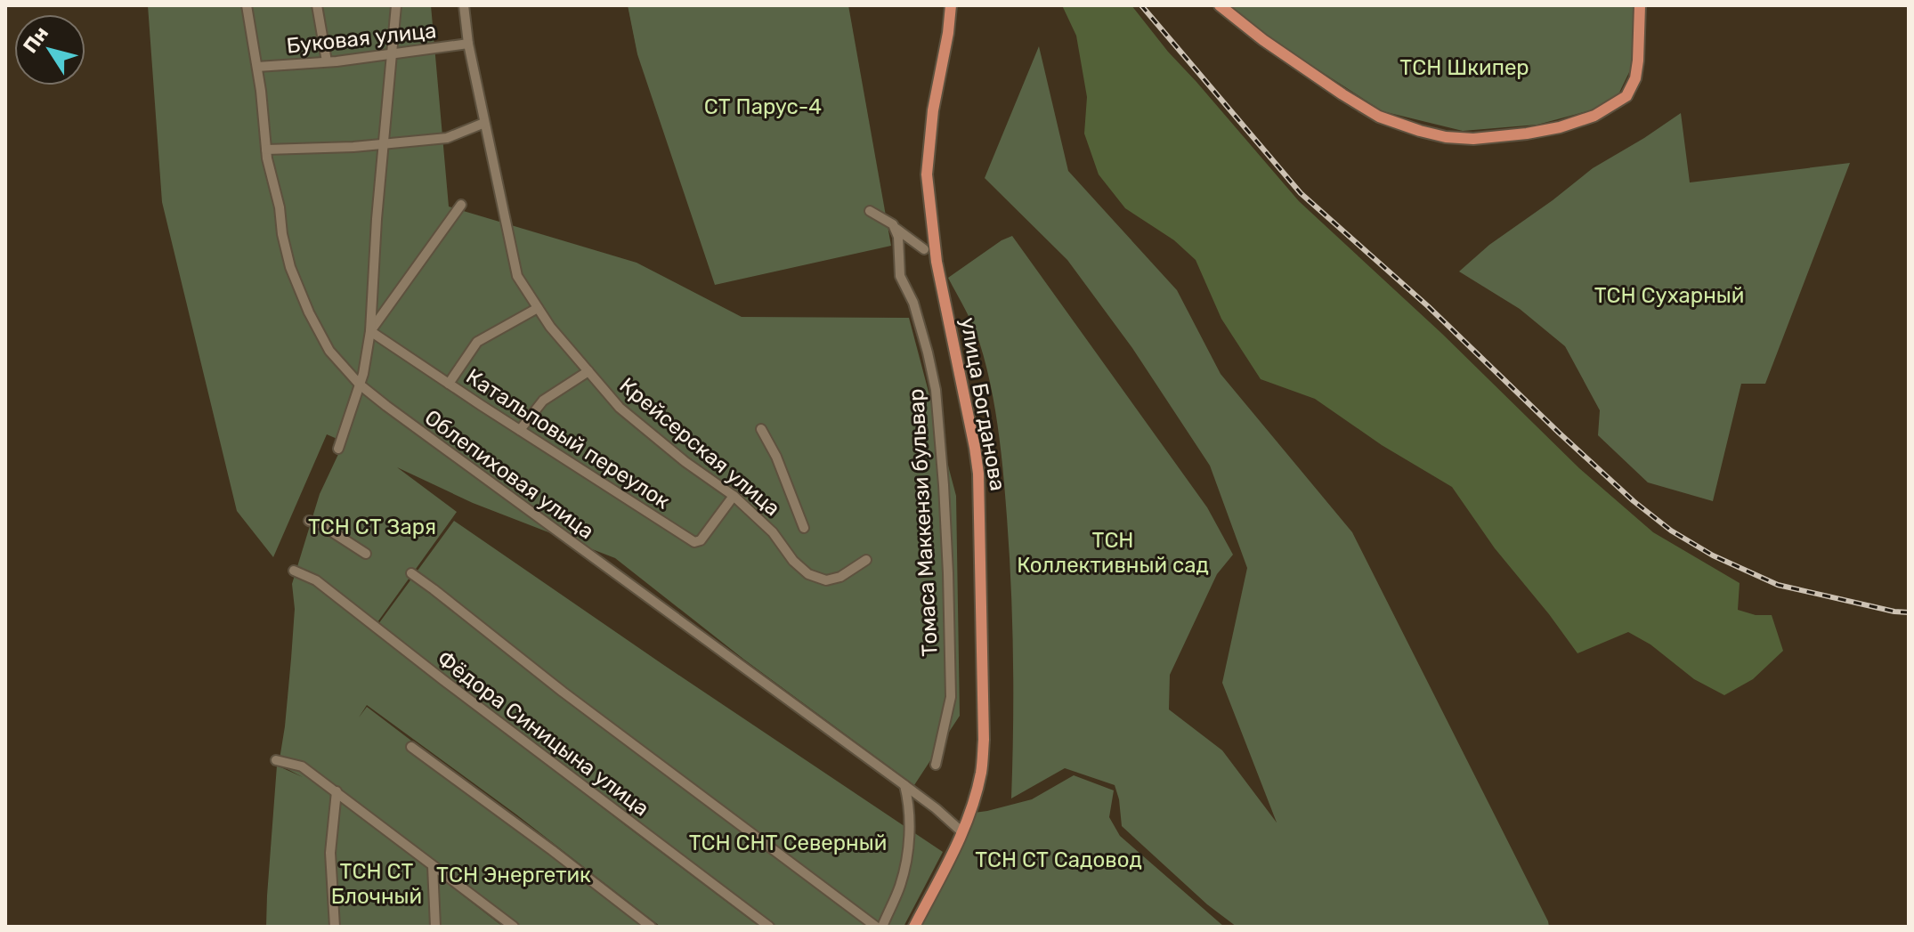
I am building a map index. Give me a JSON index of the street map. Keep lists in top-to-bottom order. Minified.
{"streets":{"main road":["улица Богданова"],"street":["Буковая улица","Катальповый переулок","Крейсерская улица","Облепиховая улица","Томаса Маккензи бульвар","Фёдора Синицына улица"]},"crossings":[["Буковая улица","Крейсерская улица"],["Буковая улица","Облепиховая улица"],["улица Богданова","Облепиховая улица"],["Катальповый переулок","Крейсерская улица"]],"parks":["ТСН Шкипер","СТ Парус-4","ТСН Сухарный","ТСН СТ Заря","ТСН Коллективный сад","ТСН СНТ Северный","ТСН СТ Садовод","ТСН СТ Блочный","ТСН Энергетик"],"north":"top left"}
